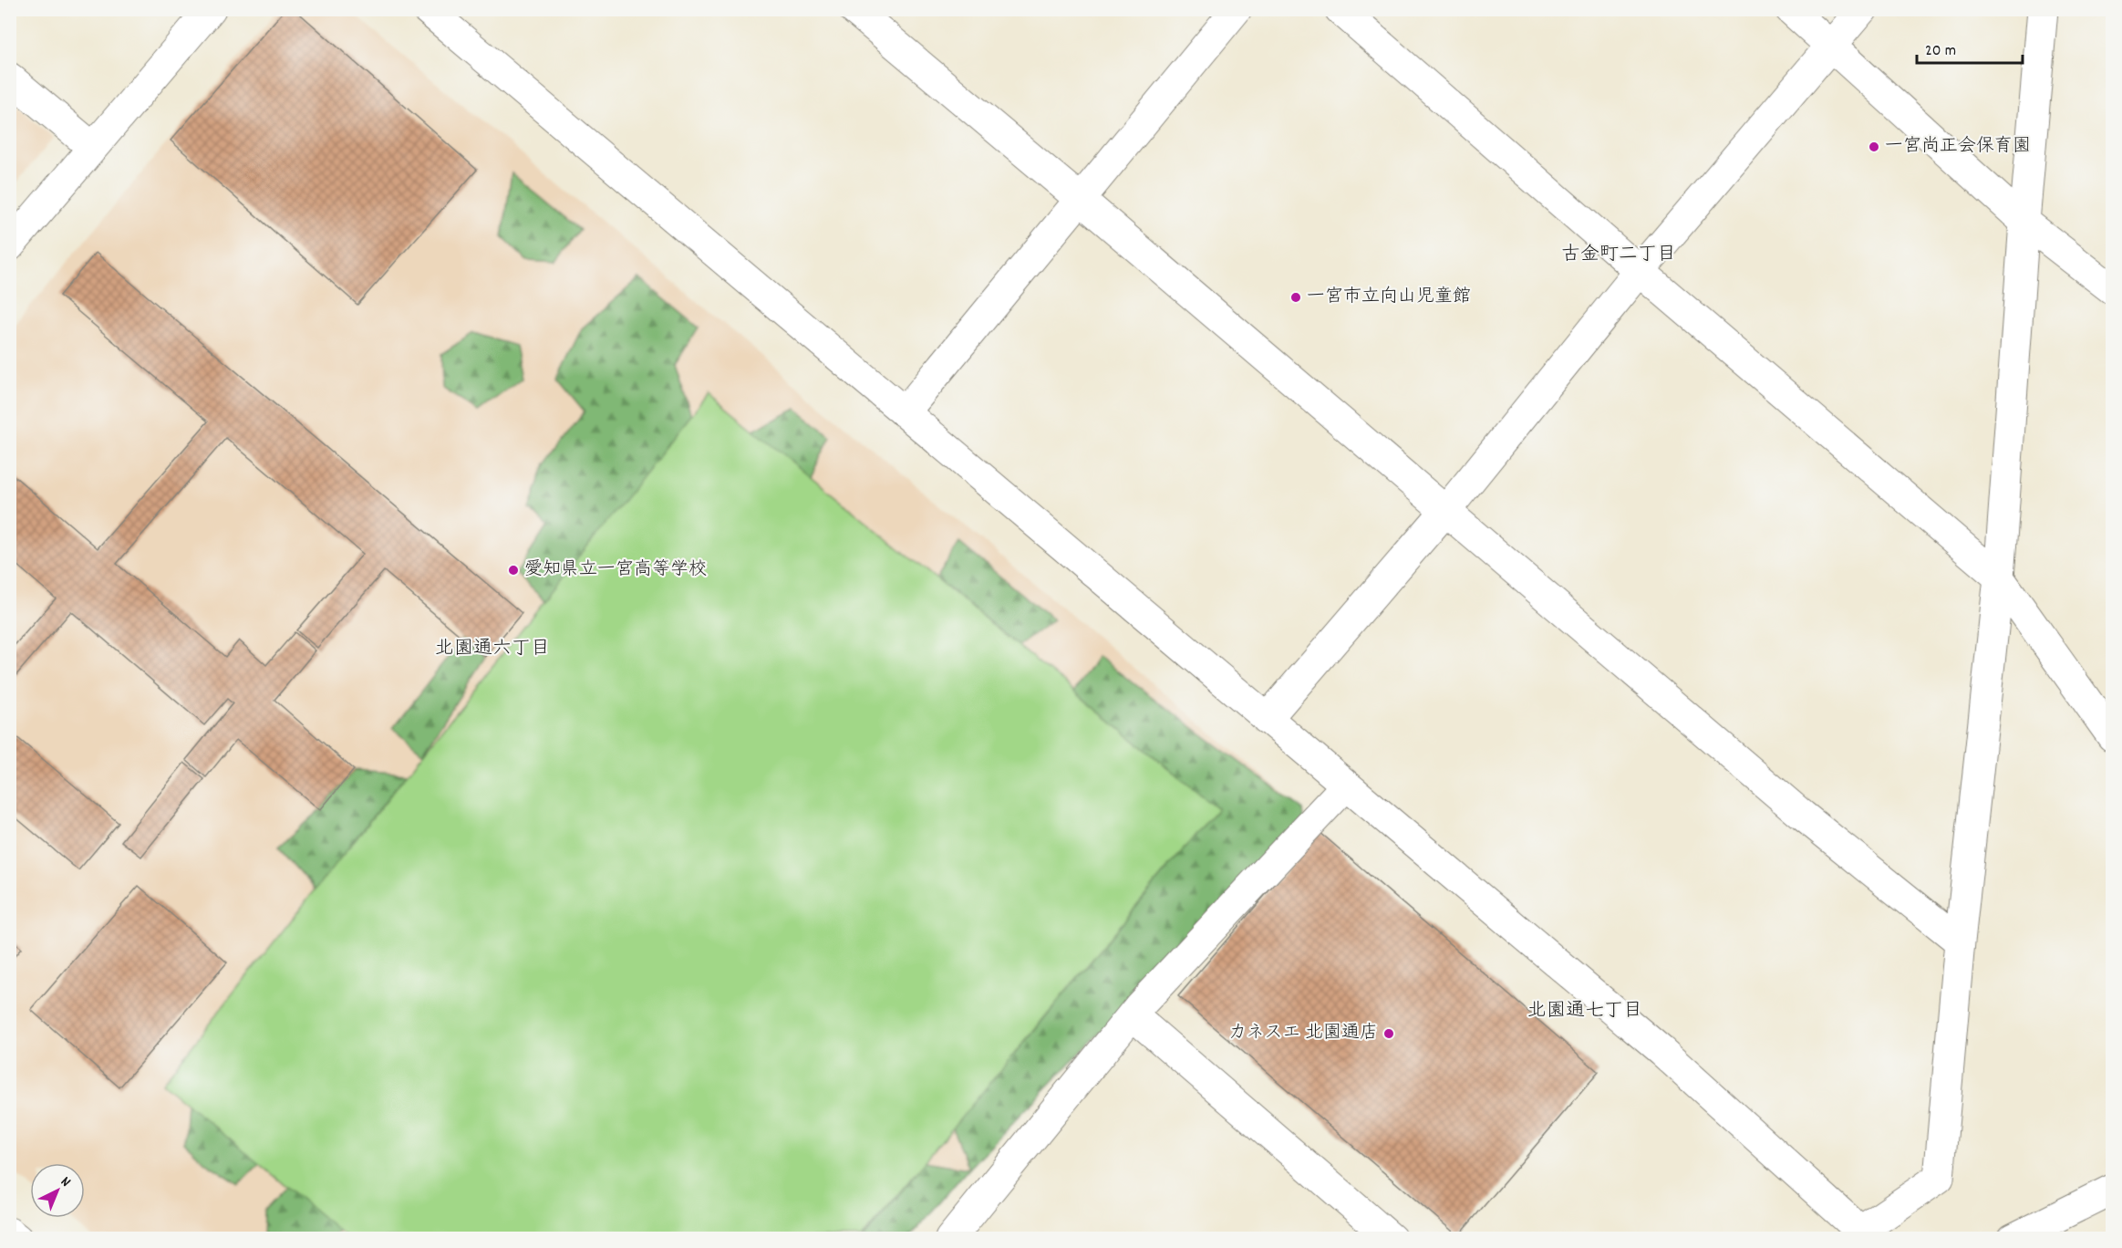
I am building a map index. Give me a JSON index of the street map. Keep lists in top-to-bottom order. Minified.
{"districts":["古金町二丁目","北園通六丁目","北園通七丁目"],"places":["一宮尚正会保育園","一宮市立向山児童館","愛知県立一宮高等学校","カネスエ 北園通店"],"scale_bar":"20 m","north":"top right"}
